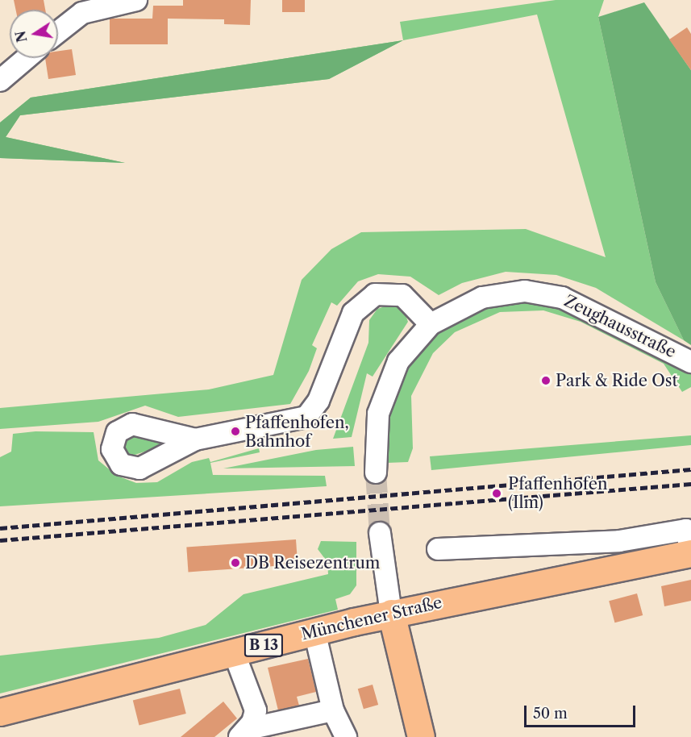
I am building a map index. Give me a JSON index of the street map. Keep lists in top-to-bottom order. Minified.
{"streets":{"main road":["Münchener Straße","B 13"],"street":["Zeughausstraße"]},"places":["Park & Ride Ost","Pfaffenhofen, Bahnhof","Pfaffenhofen (Ilm)","DB Reisezentrum"],"scale_bar":"50 m","north":"left"}
